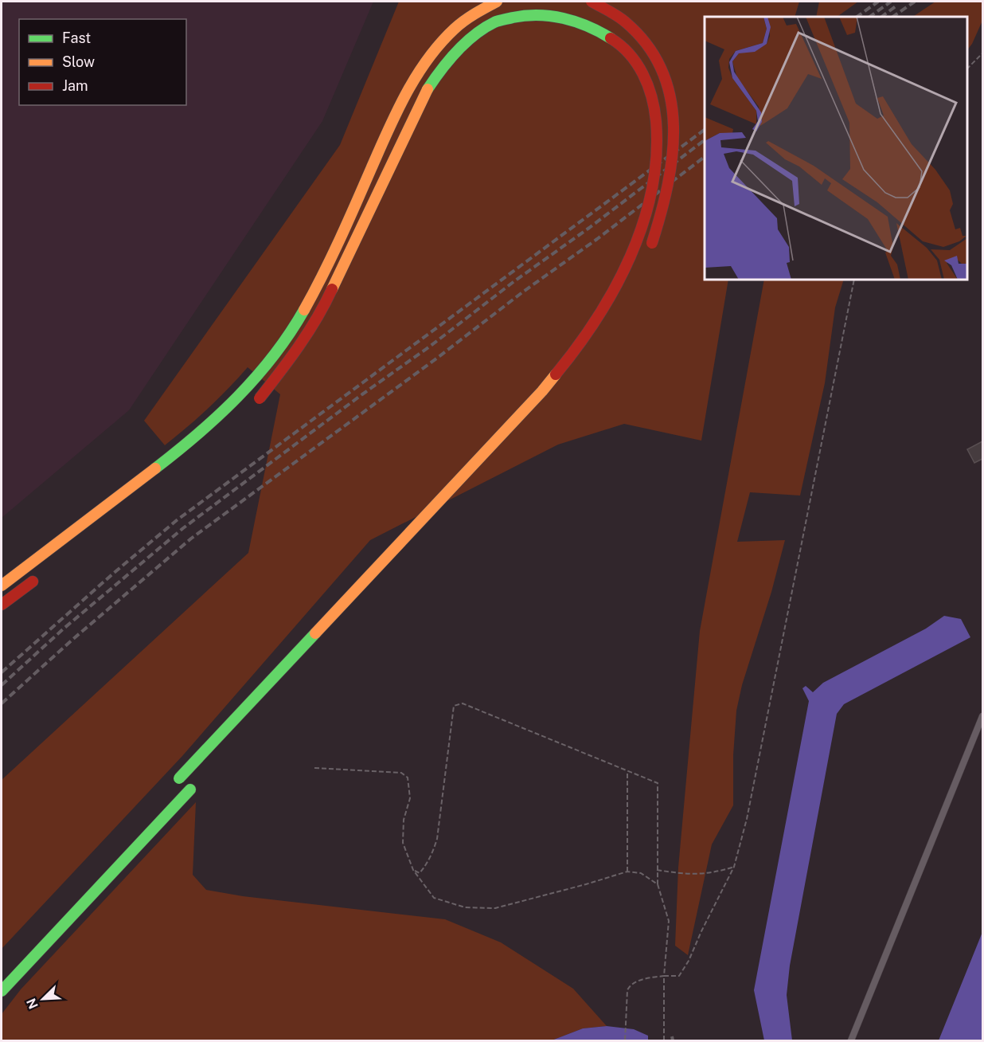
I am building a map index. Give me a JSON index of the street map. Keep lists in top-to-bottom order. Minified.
{"legend":["Fast","Slow","Jam"],"north":"bottom left"}
